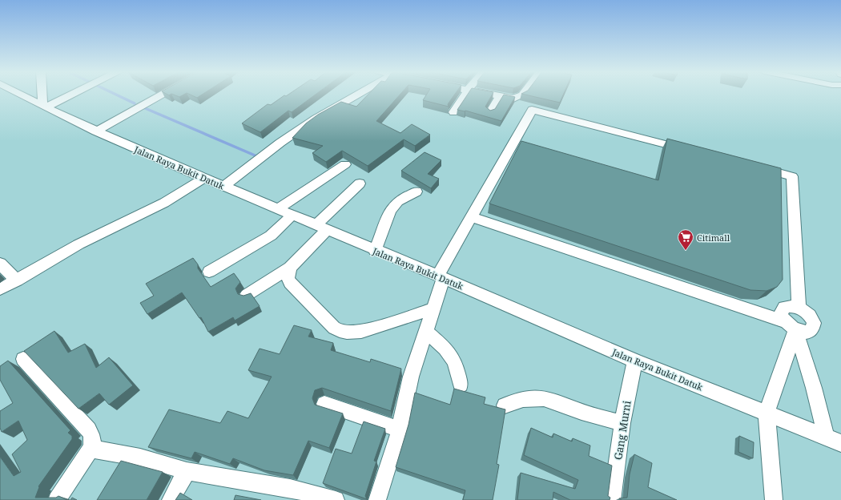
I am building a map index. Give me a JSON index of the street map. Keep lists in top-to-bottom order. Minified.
{"streets":{"street":["Jalan Raya Bukit Datuk","Gang Murni"]},"crossings":[["Jalan Raya Bukit Datuk","Gang Murni"]],"places":{"supermarket":["Citimall"]}}
